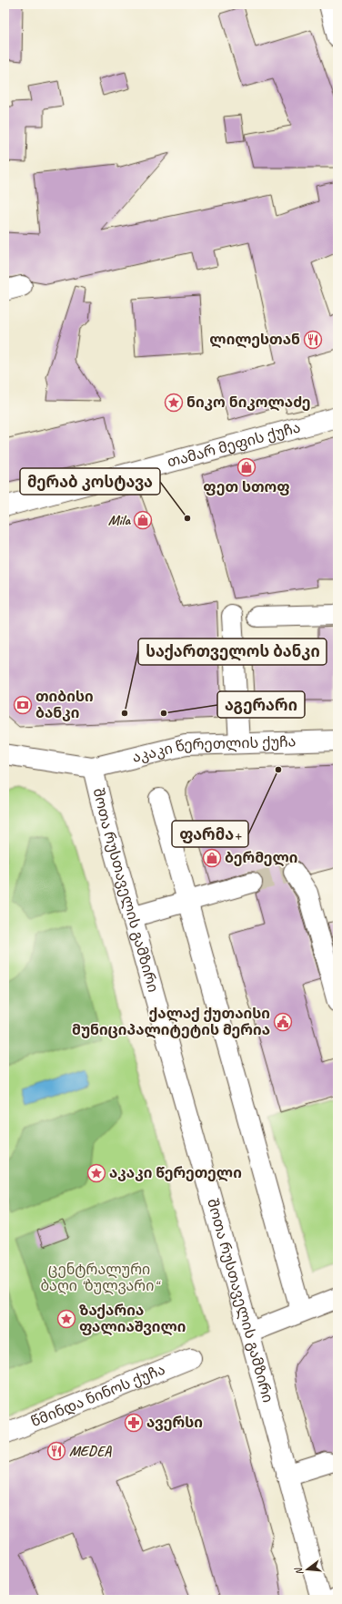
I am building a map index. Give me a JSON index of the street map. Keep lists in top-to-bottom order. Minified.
{"streets":{"main road":["თამარ მეფის ქუჩა","აკაკი წერეთლის ქუჩა","შოთა რუსთაველის გამზირი","წმინდა ნინოს ქუჩა"]},"crossings":[["აკაკი წერეთლის ქუჩა","შოთა რუსთაველის გამზირი"]],"parks":["ცენტრალური ბაღი “ბულვარი“"],"places":{"restaurant":["ლილესთან","MEDEA"],"place":["ნიკო ნიკოლაძე","აკაკი წერეთელი","ზაქარია ფალიაშვილი"],"shop":["ფეთ სთოფ","Mila","ბერმელი"],"other":["მერაბ კოსტავა","საქართველოს ბანკი","აგერარი","ფარმა+"],"bank":["თიბისი ბანკი"],"public building":["ქალაქ ქუთაისი მუნიციპალიტეტის მერია"],"pharmacy":["ავერსი"]},"north":"left"}
